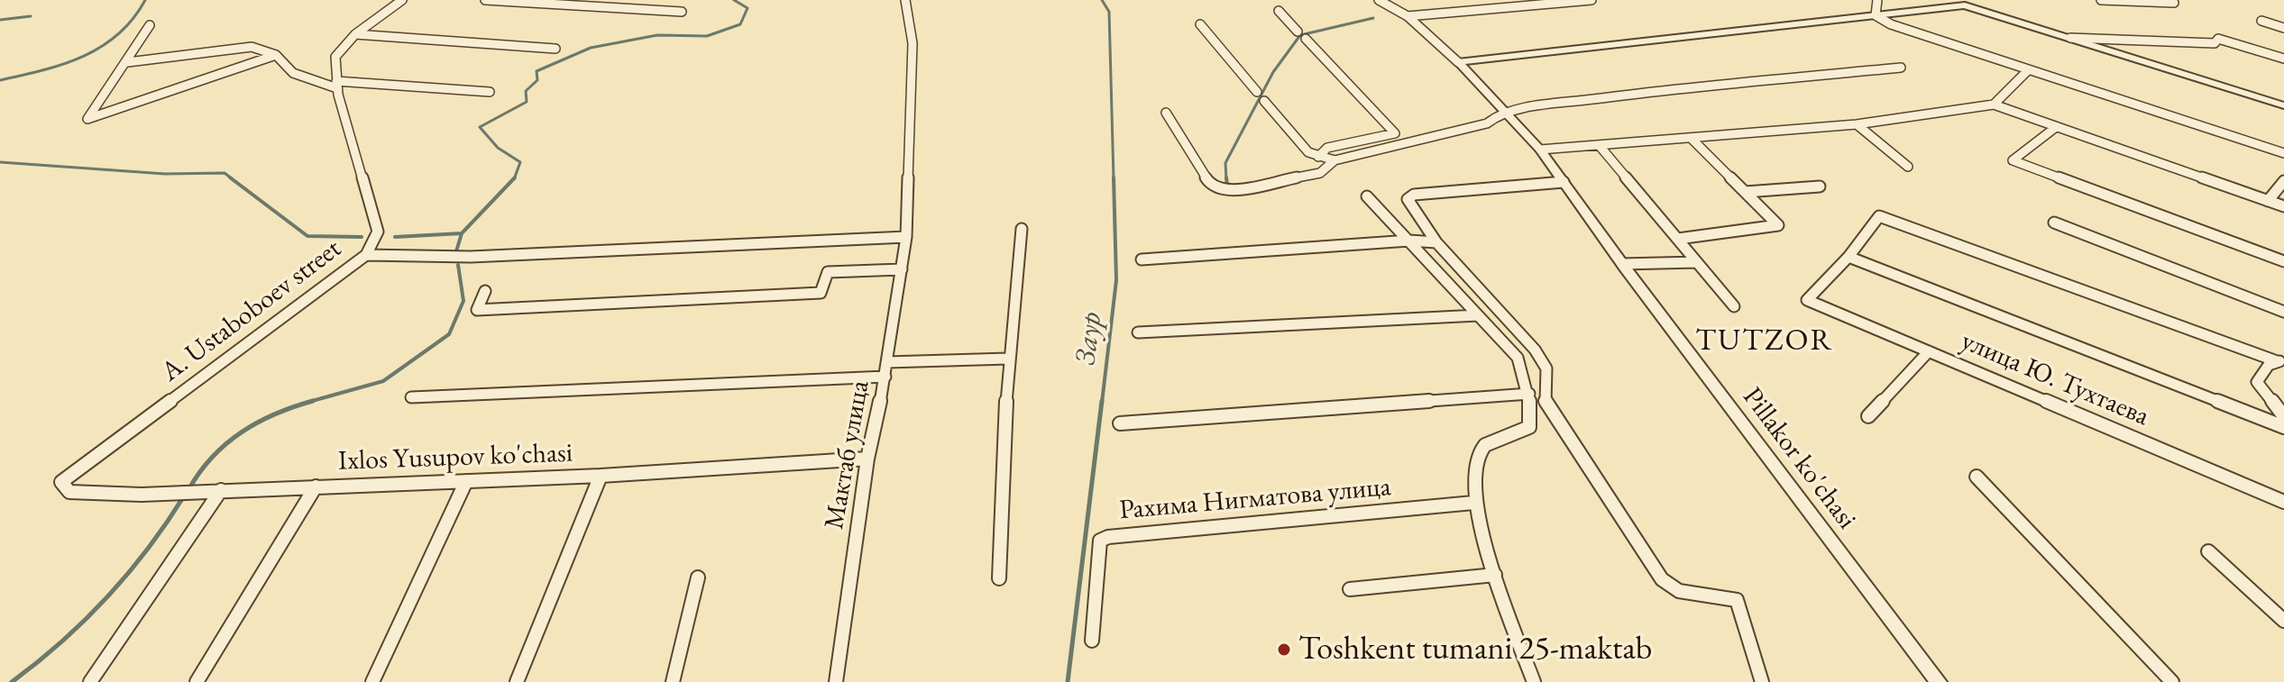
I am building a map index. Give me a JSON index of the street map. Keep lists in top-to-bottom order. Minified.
{"streets":{"street":["A. Ustaboboev street","улица Ю. Тухтаева","Мактаб улица","Ixlos Yusupov ko'chasi","Pillakor ko'chasi","Рахима Нигматова улица"]},"crossings":[["A. Ustaboboev street","Ixlos Yusupov ko'chasi"]],"districts":["TUTZOR"],"water":["Заур"],"places":["Toshkent tumani 25-maktab"]}
